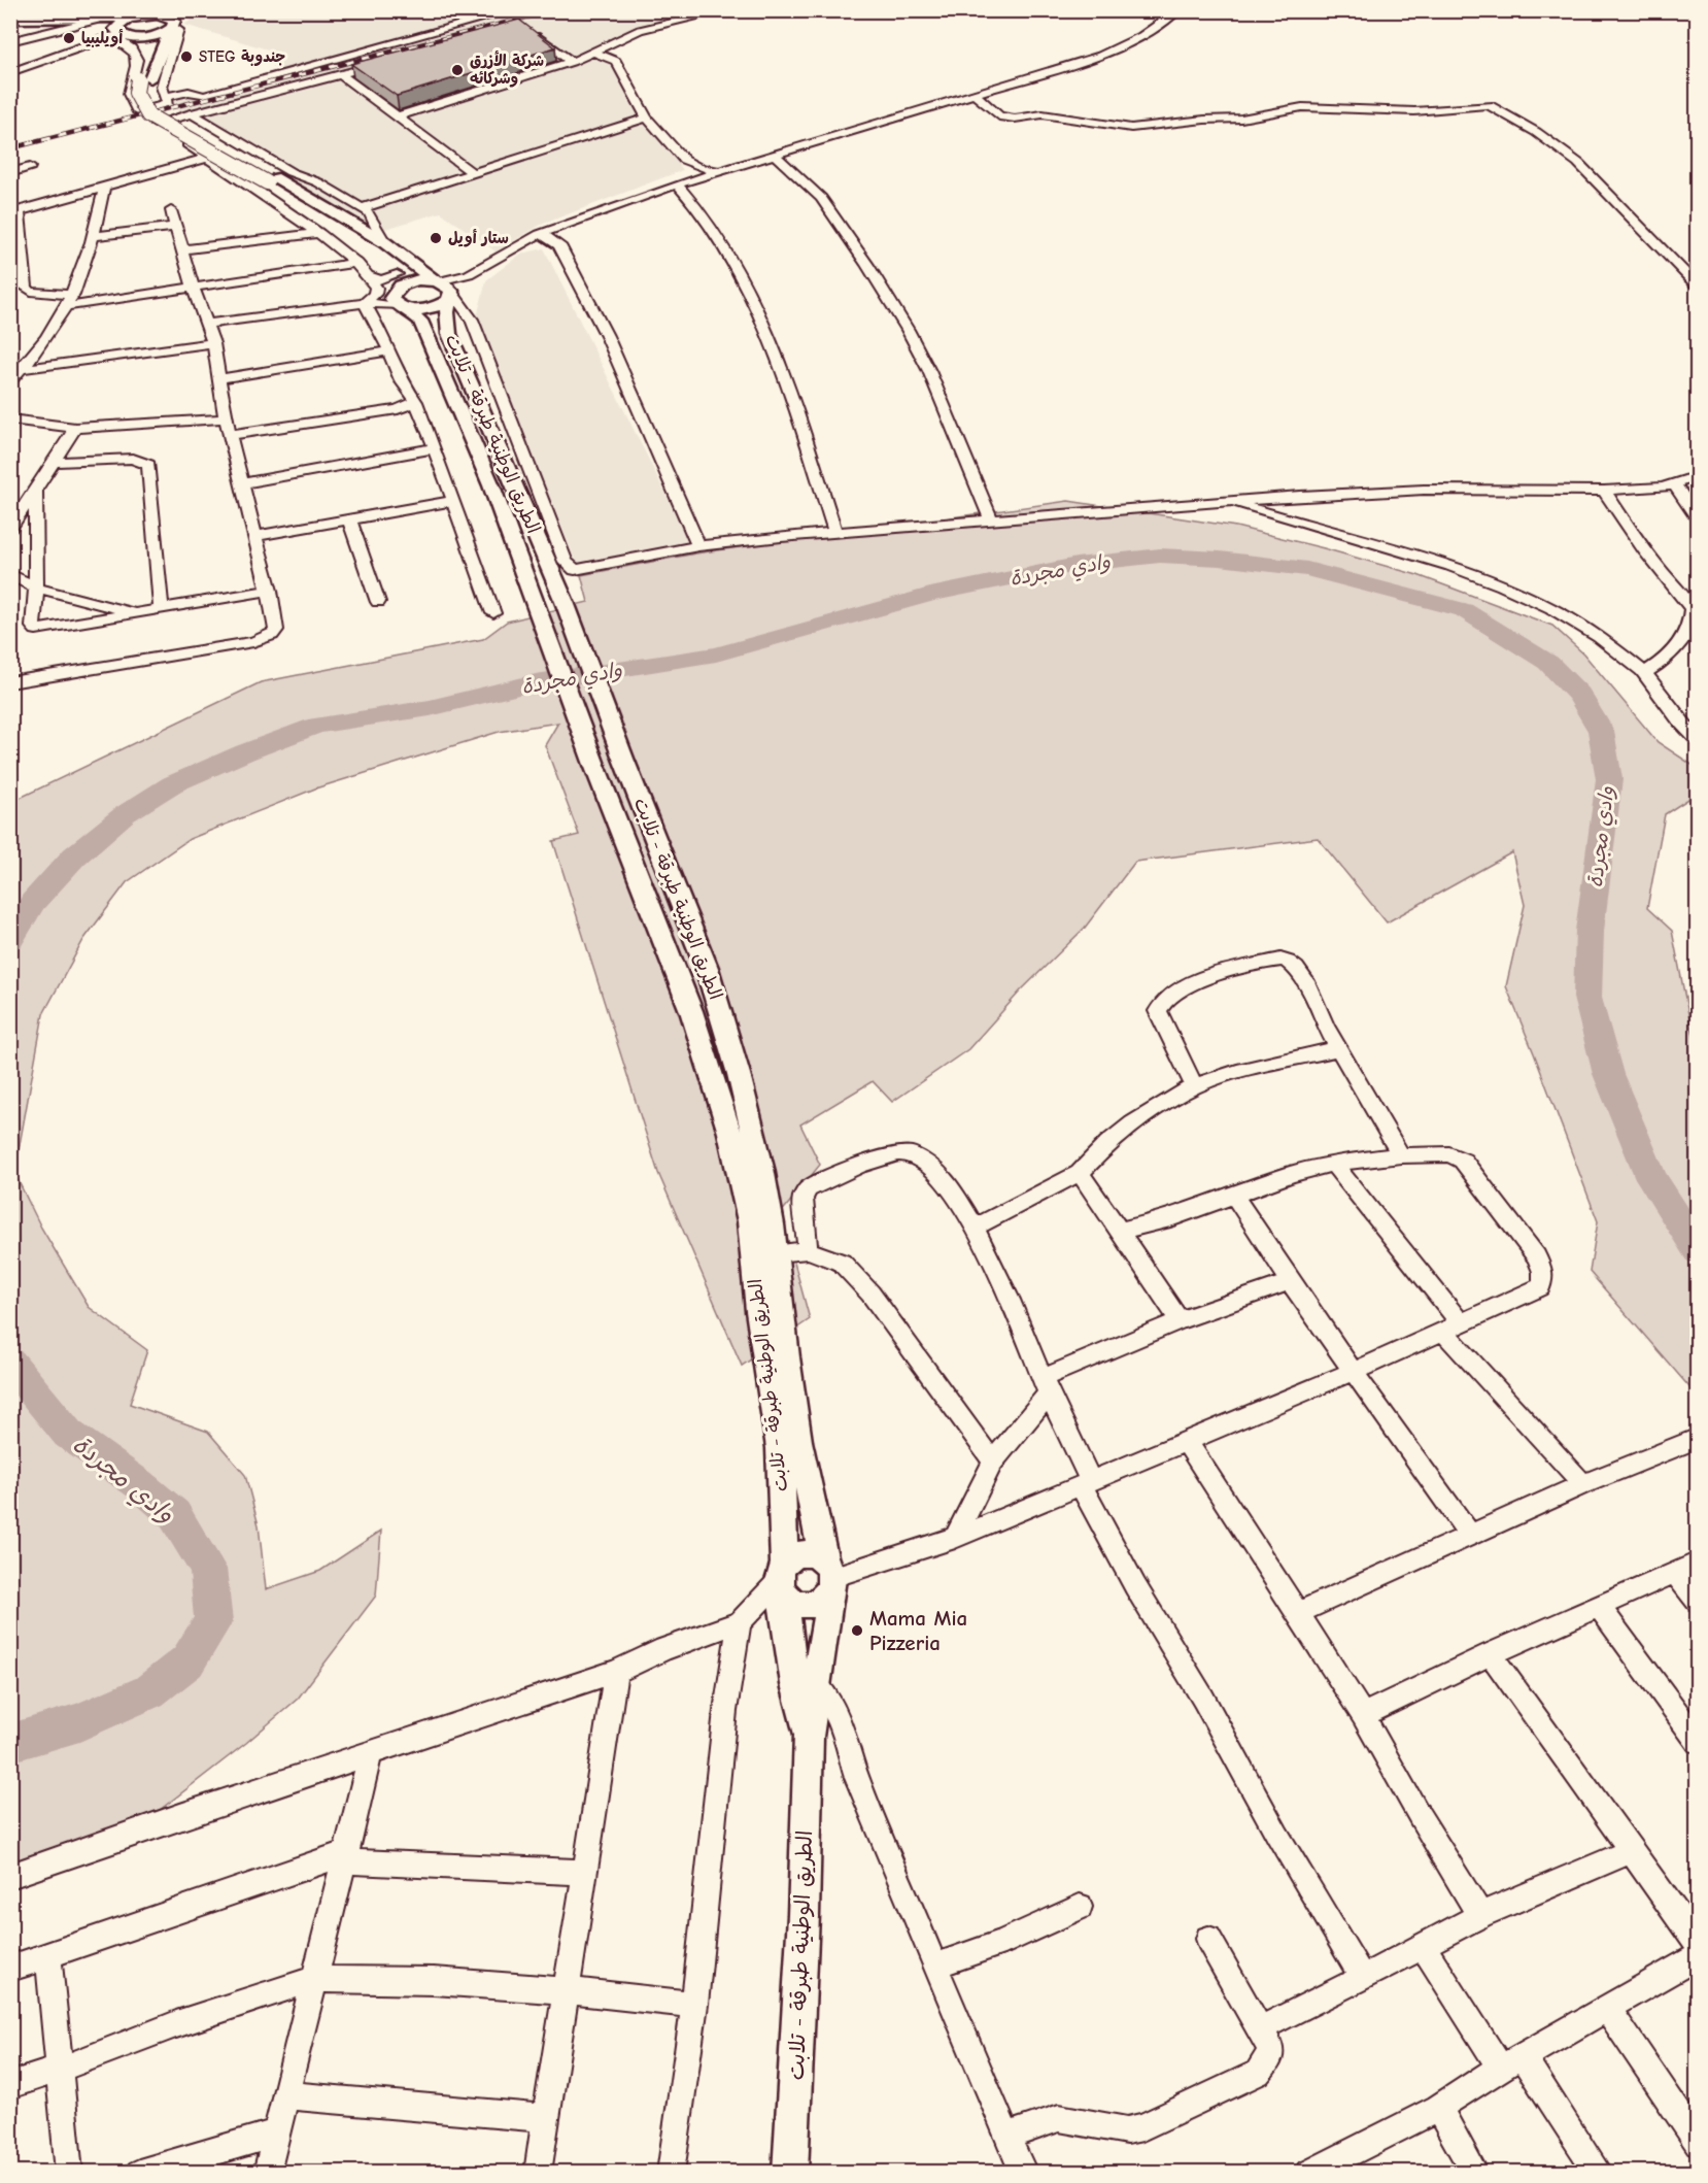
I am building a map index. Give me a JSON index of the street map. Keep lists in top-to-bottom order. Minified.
{"streets":{"main road":["الطريق الوطنية طبرقة - تلابت"]},"water":["وادي مجردة"],"places":["أويليبيا","STEG جندوبة","شركة الأزرق وشركائه","ستار أويل","Mama Mia Pizzeria"]}
